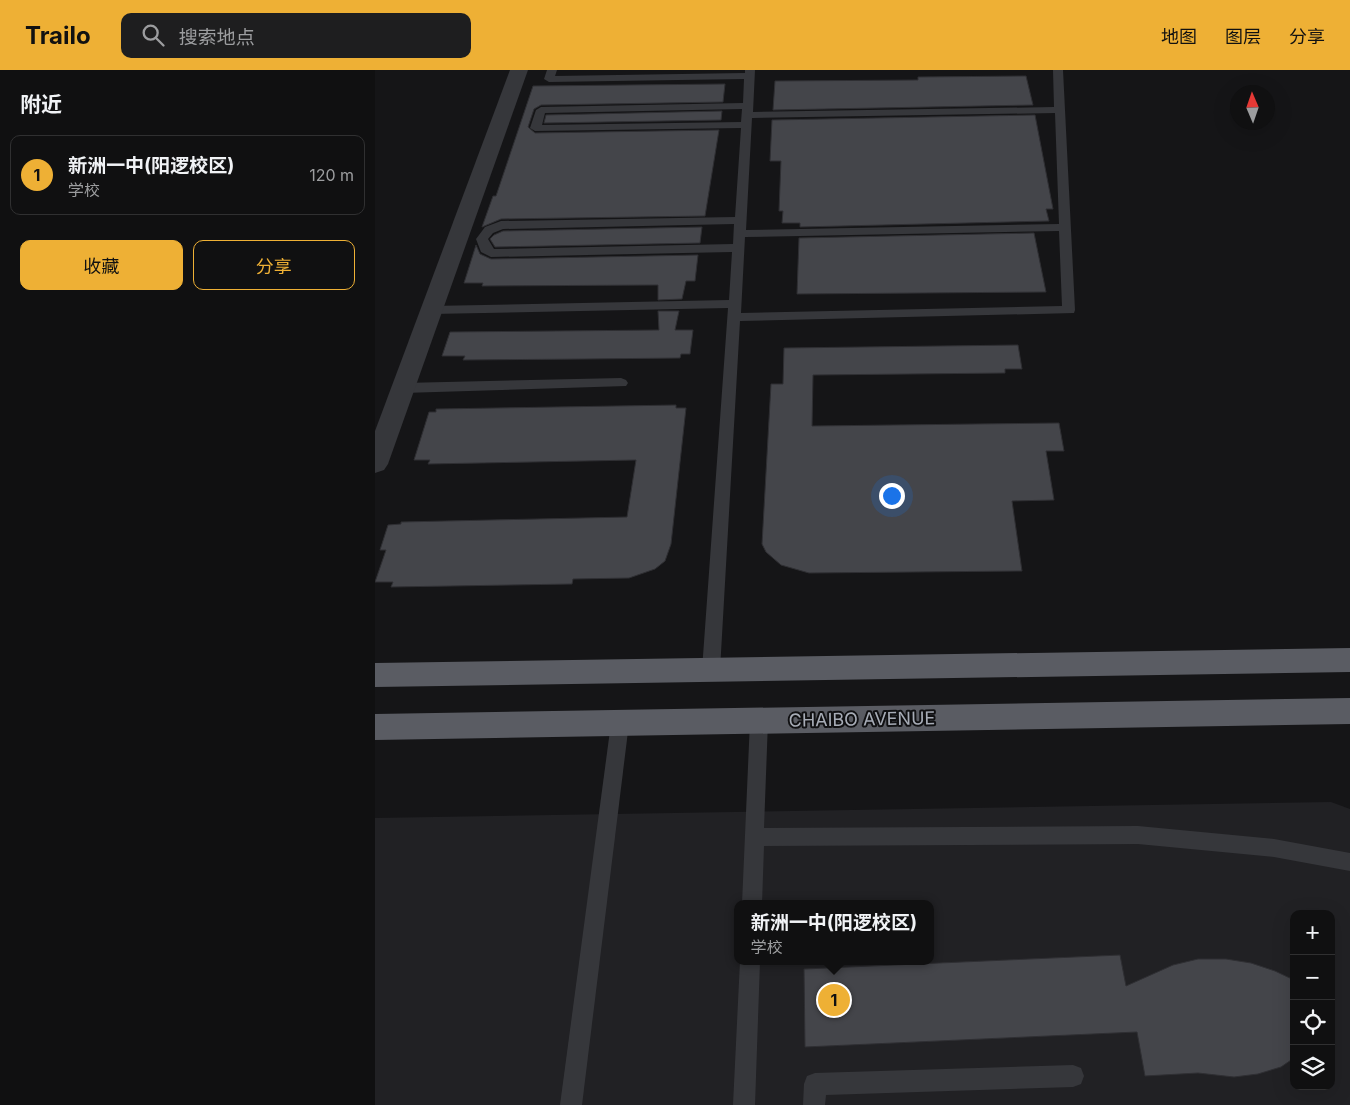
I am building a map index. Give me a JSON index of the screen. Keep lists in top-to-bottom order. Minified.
{"streets":{"highway":["CHAIBO AVENUE"]},"north":"top","page":{"header":"Trailo","search":"搜索地点","nav":["地图","图层","分享"],"heading":"附近","list":[{"mark":"1","name":"新洲一中(阳逻校区)","note":"学校","value":"120 m"}],"buttons":["收藏","分享"],"popup":["新洲一中(阳逻校区)","学校"],"map_buttons":["+","−"],"pins":"1"}}
